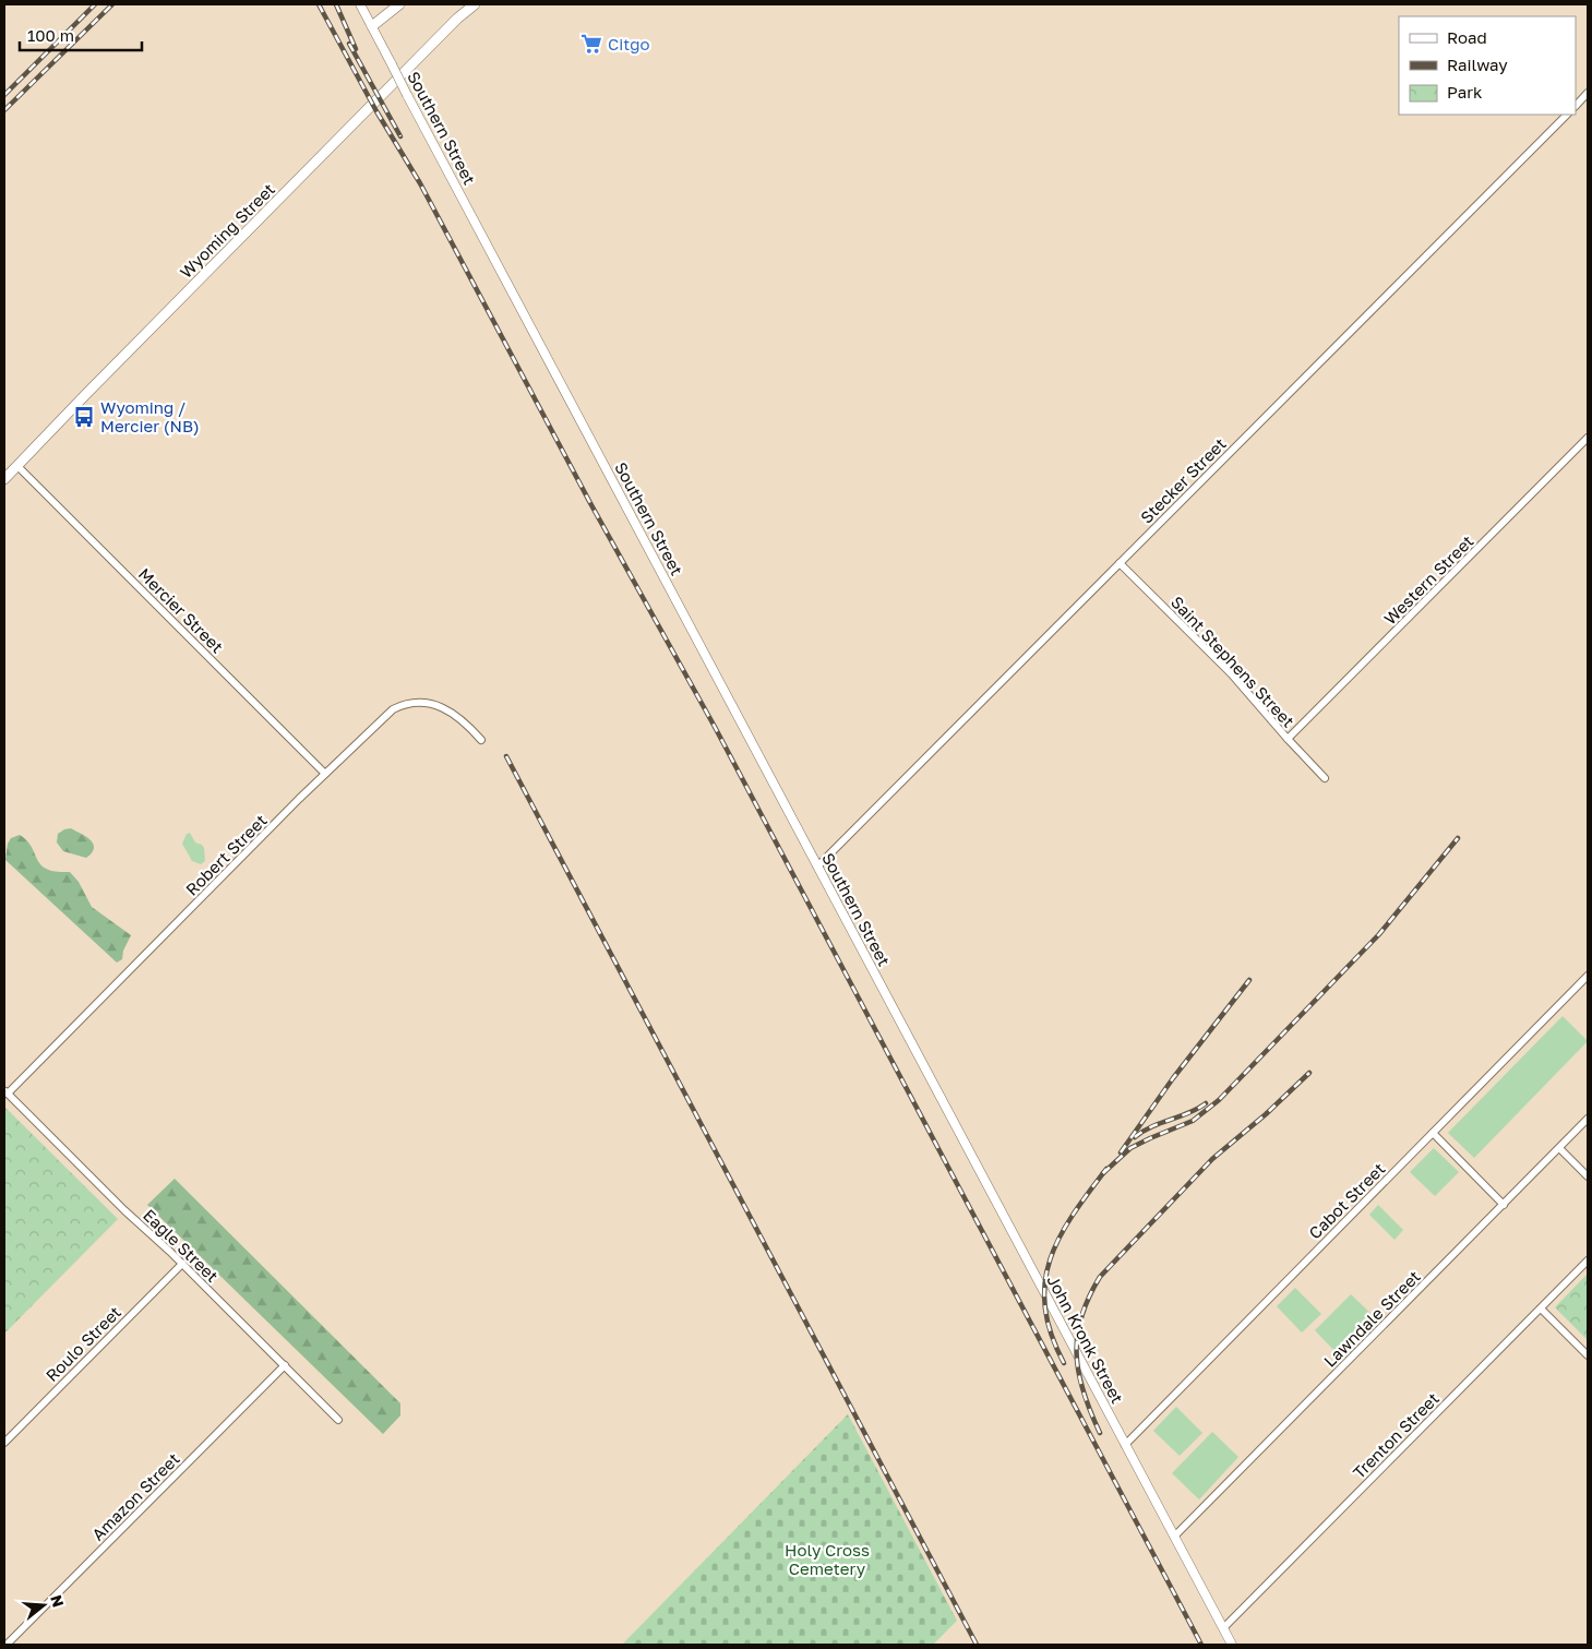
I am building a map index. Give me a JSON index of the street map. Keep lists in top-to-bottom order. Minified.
{"streets":{"main road":["Wyoming Street"],"street":["Southern Street","Stecker Street","Western Street","Mercier Street","Saint Stephens Street","Robert Street","Cabot Street","Eagle Street","Lawndale Street","John Kronk Street","Roulo Street","Trenton Street","Amazon Street"]},"crossings":[["Southern Street","Stecker Street"],["Southern Street","John Kronk Street"],["Wyoming Street","Mercier Street"],["Stecker Street","Saint Stephens Street"],["Western Street","Saint Stephens Street"],["Mercier Street","Robert Street"],["Robert Street","Eagle Street"],["Cabot Street","John Kronk Street"],["Eagle Street","Roulo Street"],["Eagle Street","Amazon Street"],["Lawndale Street","John Kronk Street"],["John Kronk Street","Trenton Street"]],"parks":["Holy Cross Cemetery"],"places":{"supermarket":["Citgo"],"bus stop":["Wyoming / Mercier (NB)"]},"legend":["Road","Railway","Park"],"scale_bar":"100 m","north":"right"}
